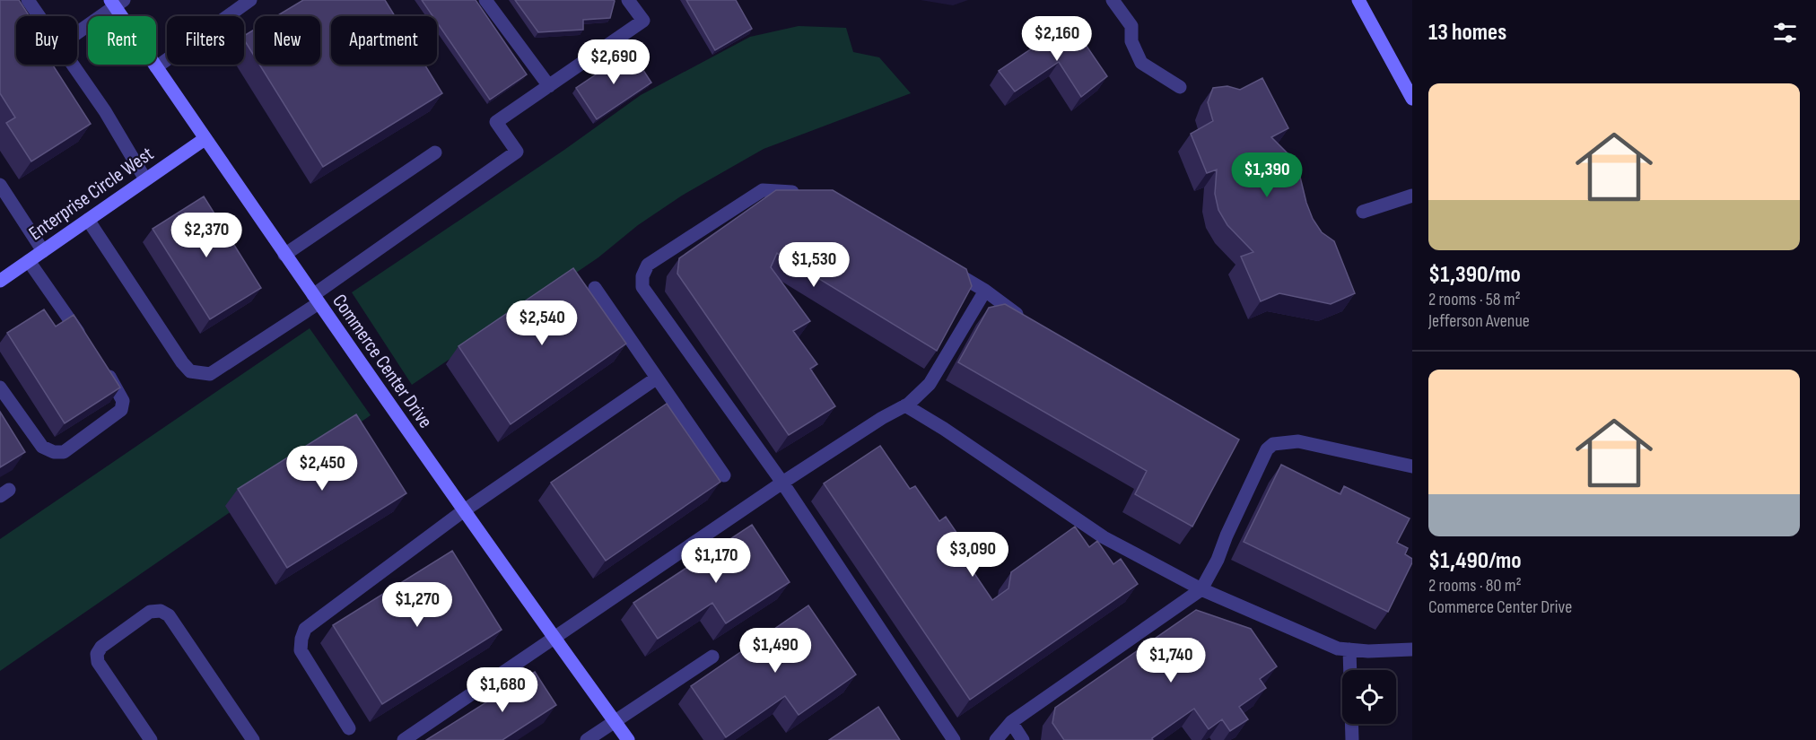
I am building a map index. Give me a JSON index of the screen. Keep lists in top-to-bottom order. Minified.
{"streets":{"street":["Enterprise Circle West","Commerce Center Drive"]},"crossings":[["Enterprise Circle West","Commerce Center Drive"]],"page":{"heading":"13 homes","price":["$2,160","$2,690","$1,390","$2,370","$1,530","$2,540","$2,450","$3,090","$1,170","$1,270","$1,490","$1,740","$1,680"],"chip":["Buy","Rent","Filters","New","Apartment"],"list":[{"name":"$1,390/mo","note":"2 rooms · 58 m² · Jefferson Avenue"},{"name":"$1,490/mo","note":"2 rooms · 80 m² · Commerce Center Drive"}]}}
